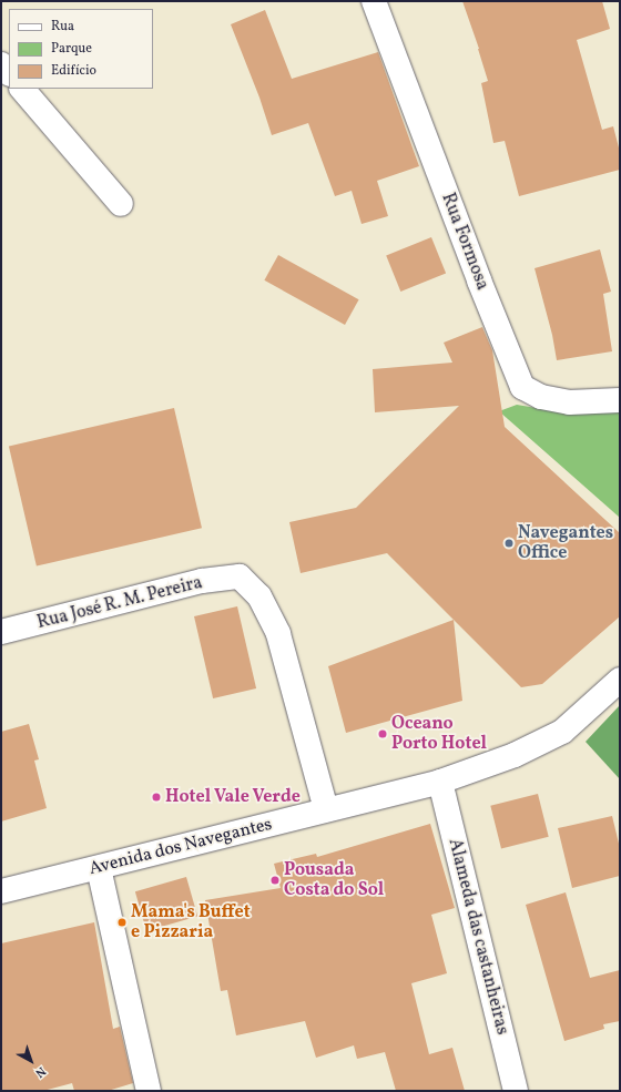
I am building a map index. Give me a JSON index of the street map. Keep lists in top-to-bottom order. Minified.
{"streets":{"street":["Rua Formosa","Rua José R. M. Pereira","Avenida dos Navegantes","Alameda das castanheiras"]},"crossings":[["Rua José R. M. Pereira","Avenida dos Navegantes"],["Avenida dos Navegantes","Alameda das castanheiras"]],"places":["Navegantes Office","Oceano Porto Hotel","Hotel Vale Verde","Pousada Costa do Sol","Mama's Buffet e Pizzaria"],"legend":["Rua","Parque","Edifício"],"north":"bottom right"}
